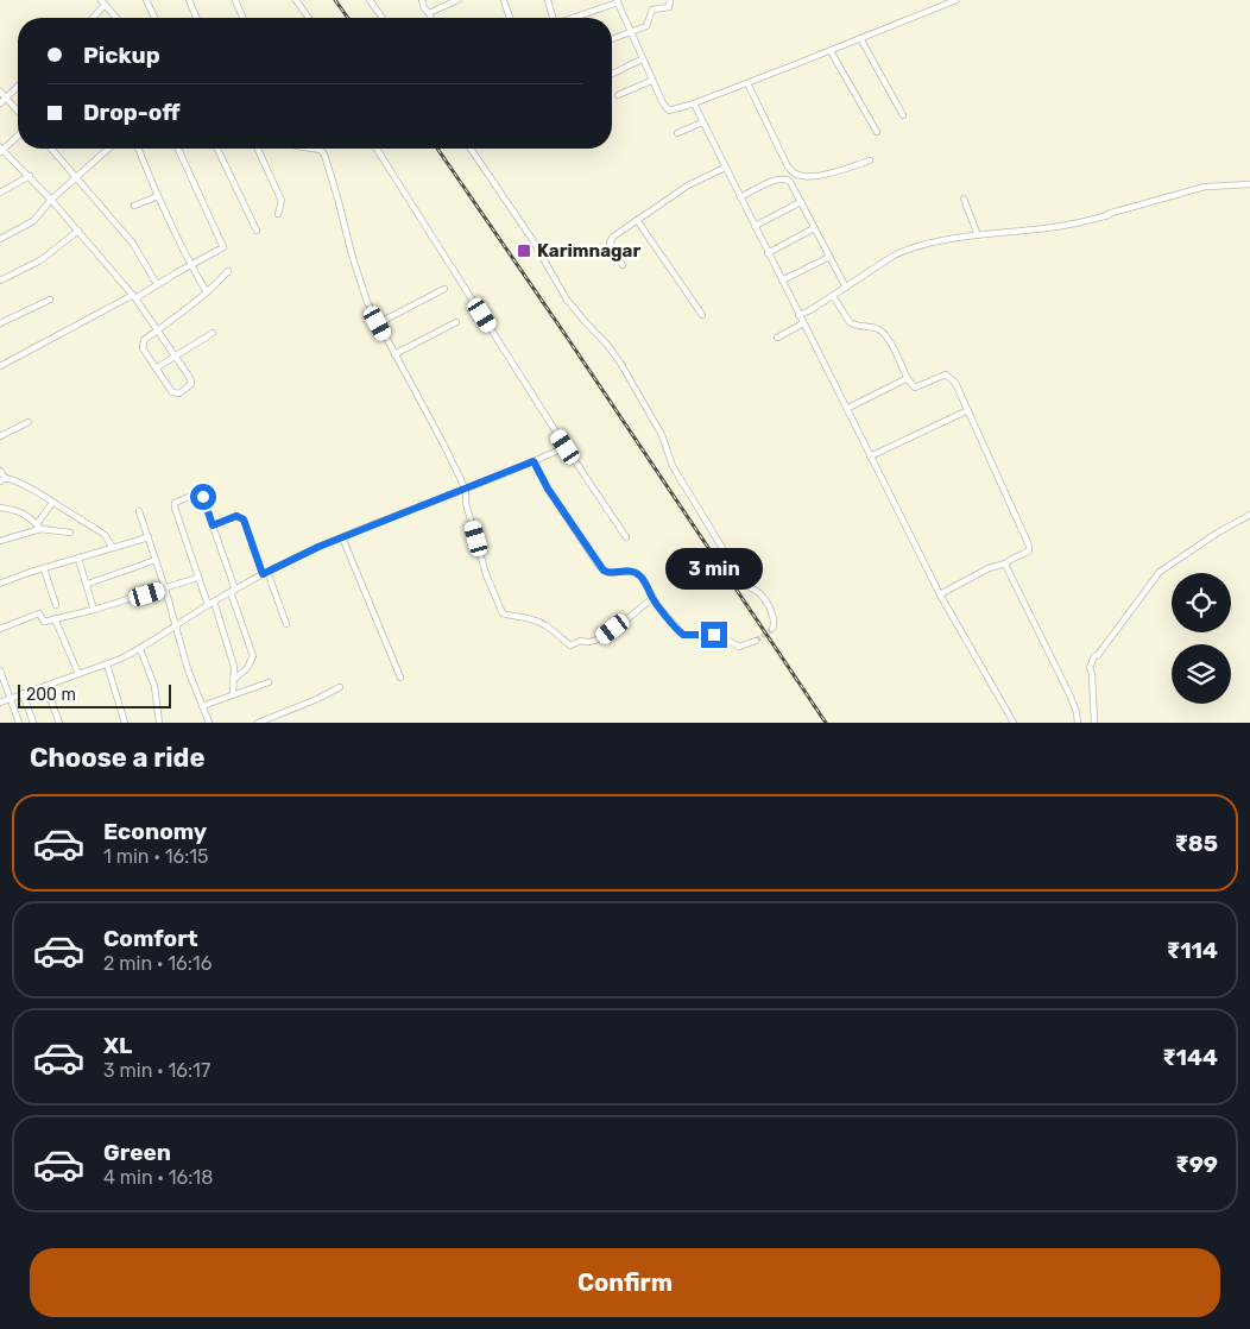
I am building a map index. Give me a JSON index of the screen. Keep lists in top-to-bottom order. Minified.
{"places":{"transit":["Karimnagar"]},"scale_bar":"200 m","page":{"banner":["Pickup","Drop-off"],"bubble":"3 min","scale":"200 m","heading":"Choose a ride","list":[{"name":"Economy","note":"1 min · 16:15","value":"₹85"},{"name":"Comfort","note":"2 min · 16:16","value":"₹114"},{"name":"XL","note":"3 min · 16:17","value":"₹144"},{"name":"Green","note":"4 min · 16:18","value":"₹99"}],"buttons":"Confirm"}}
